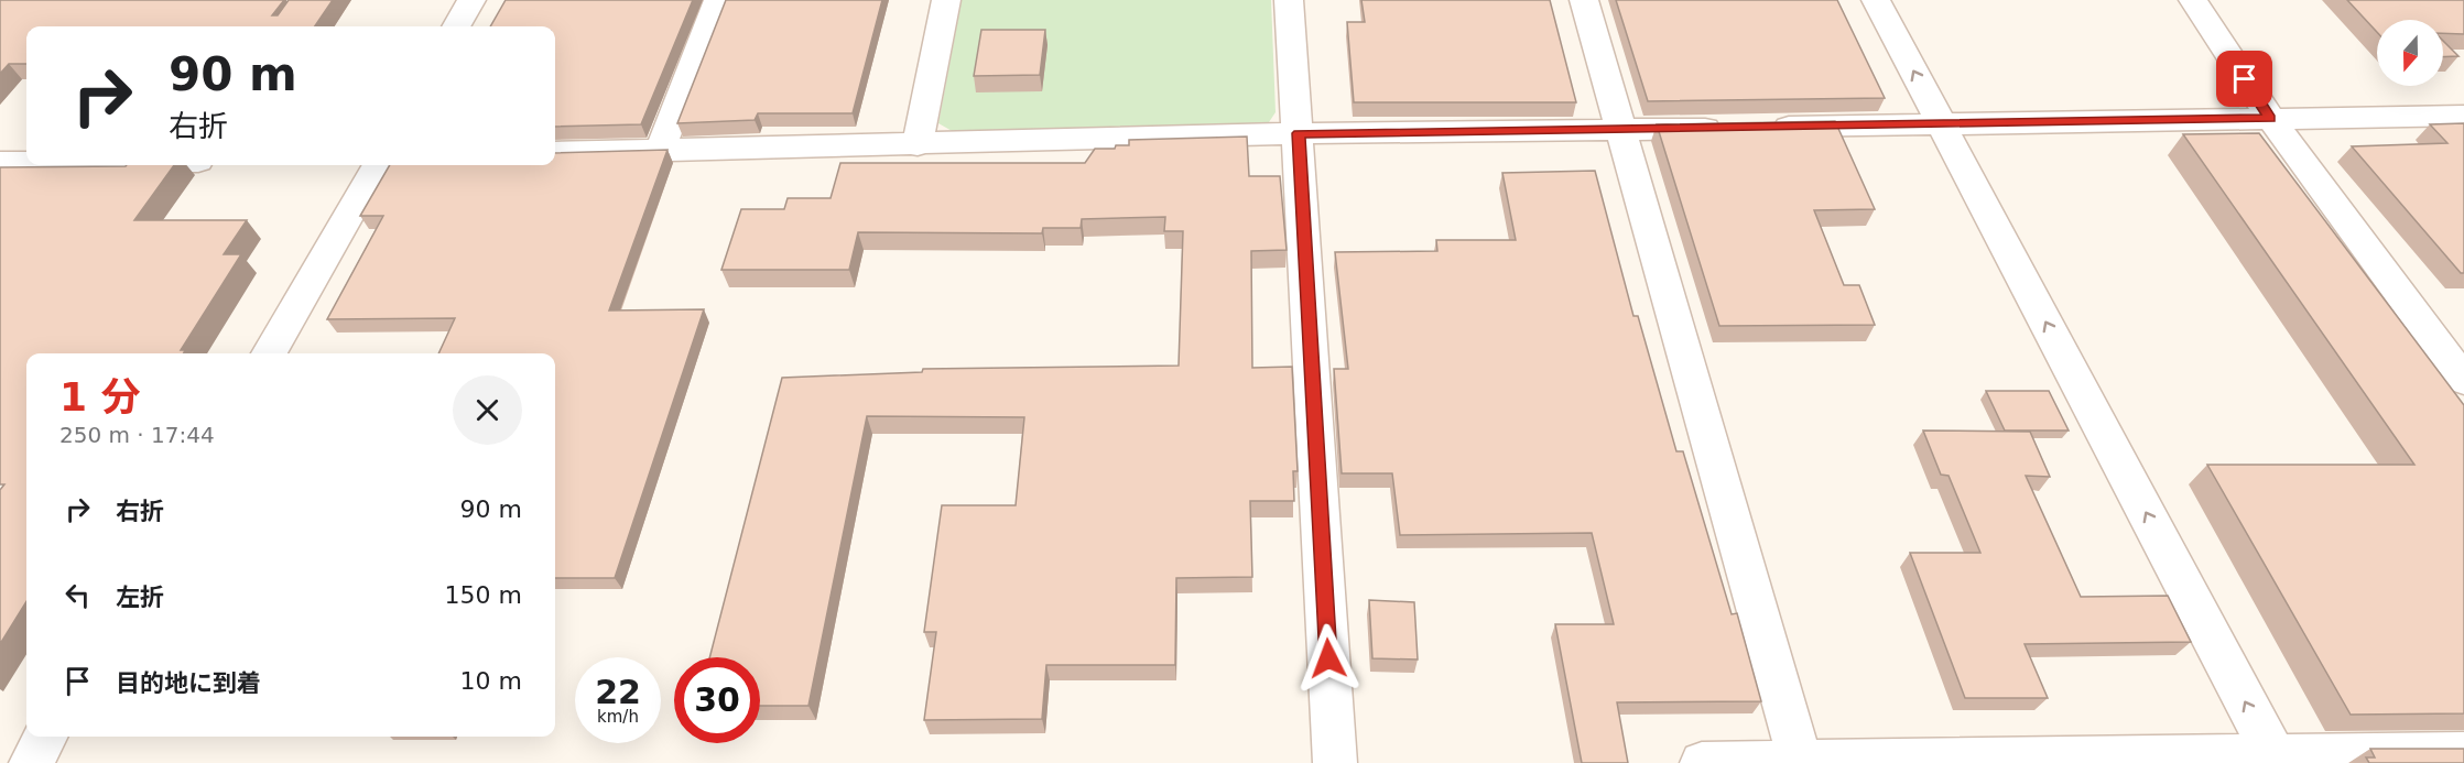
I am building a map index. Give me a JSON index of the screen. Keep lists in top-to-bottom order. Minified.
{"north":"bottom","page":{"turn":["90 m","右折"],"heading":["1 分","250 m · 17:44"],"list":[{"name":"右折","value":"90 m"},{"name":"左折","value":"150 m"},{"name":"目的地に到着","value":"10 m"}],"speed":"22 km/h","limit":"30"}}
